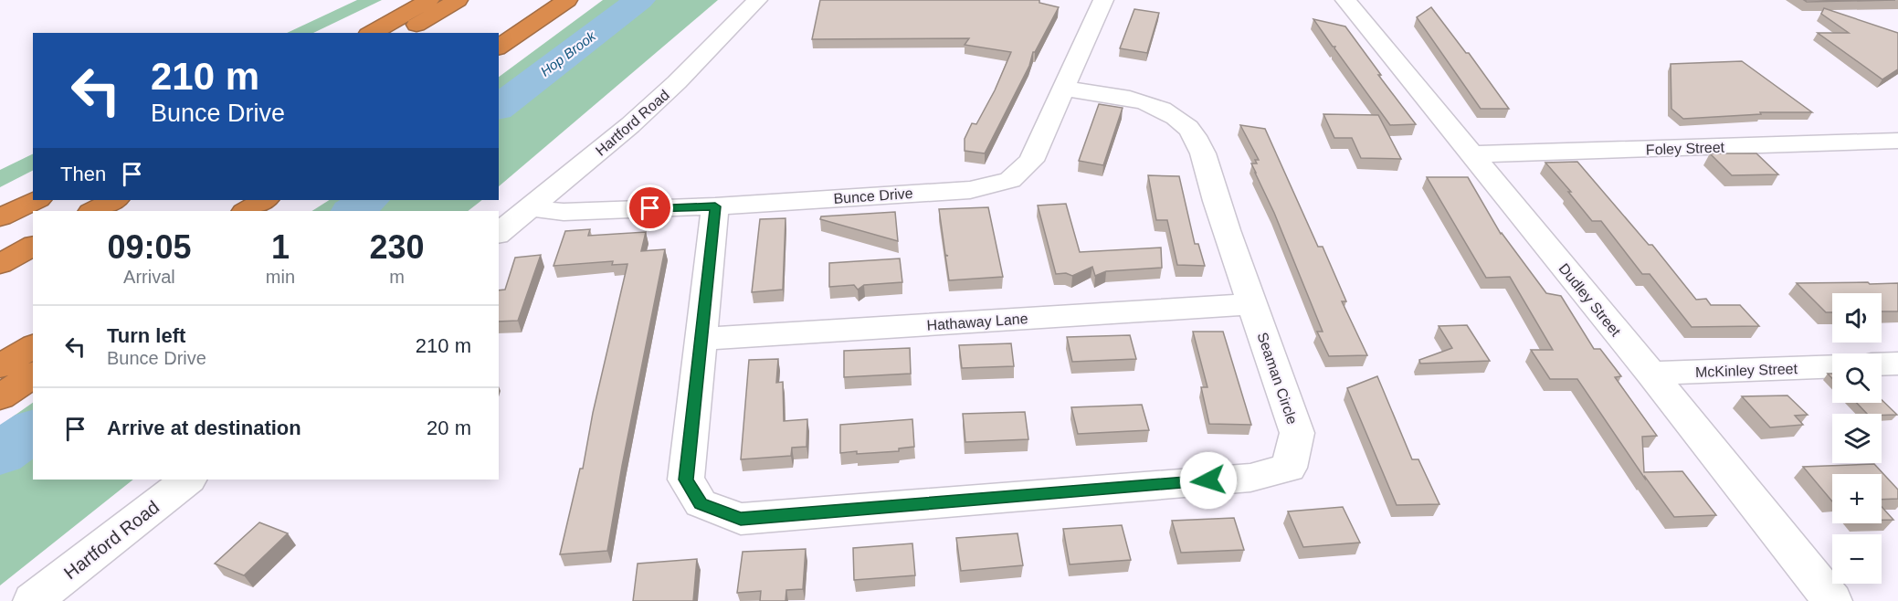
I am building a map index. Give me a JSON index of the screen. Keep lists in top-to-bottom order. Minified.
{"streets":{"street":["Hartford Road","Foley Street","Bunce Drive","Dudley Street","Hathaway Lane","McKinley Street","Seaman Circle"]},"crossings":[["Hartford Road","Bunce Drive"],["Foley Street","Dudley Street"],["Bunce Drive","Seaman Circle"],["Dudley Street","McKinley Street"],["Hathaway Lane","Seaman Circle"]],"water":["Hop Brook"],"page":{"turn":["210 m","Bunce Drive"],"then":"Then","eta":["09:05","Arrival","1","min","230","m"],"map_buttons":["+","−"],"list":[{"name":"Turn left","note":"Bunce Drive","value":"210 m"},{"name":"Arrive at destination","value":"20 m"}]}}
